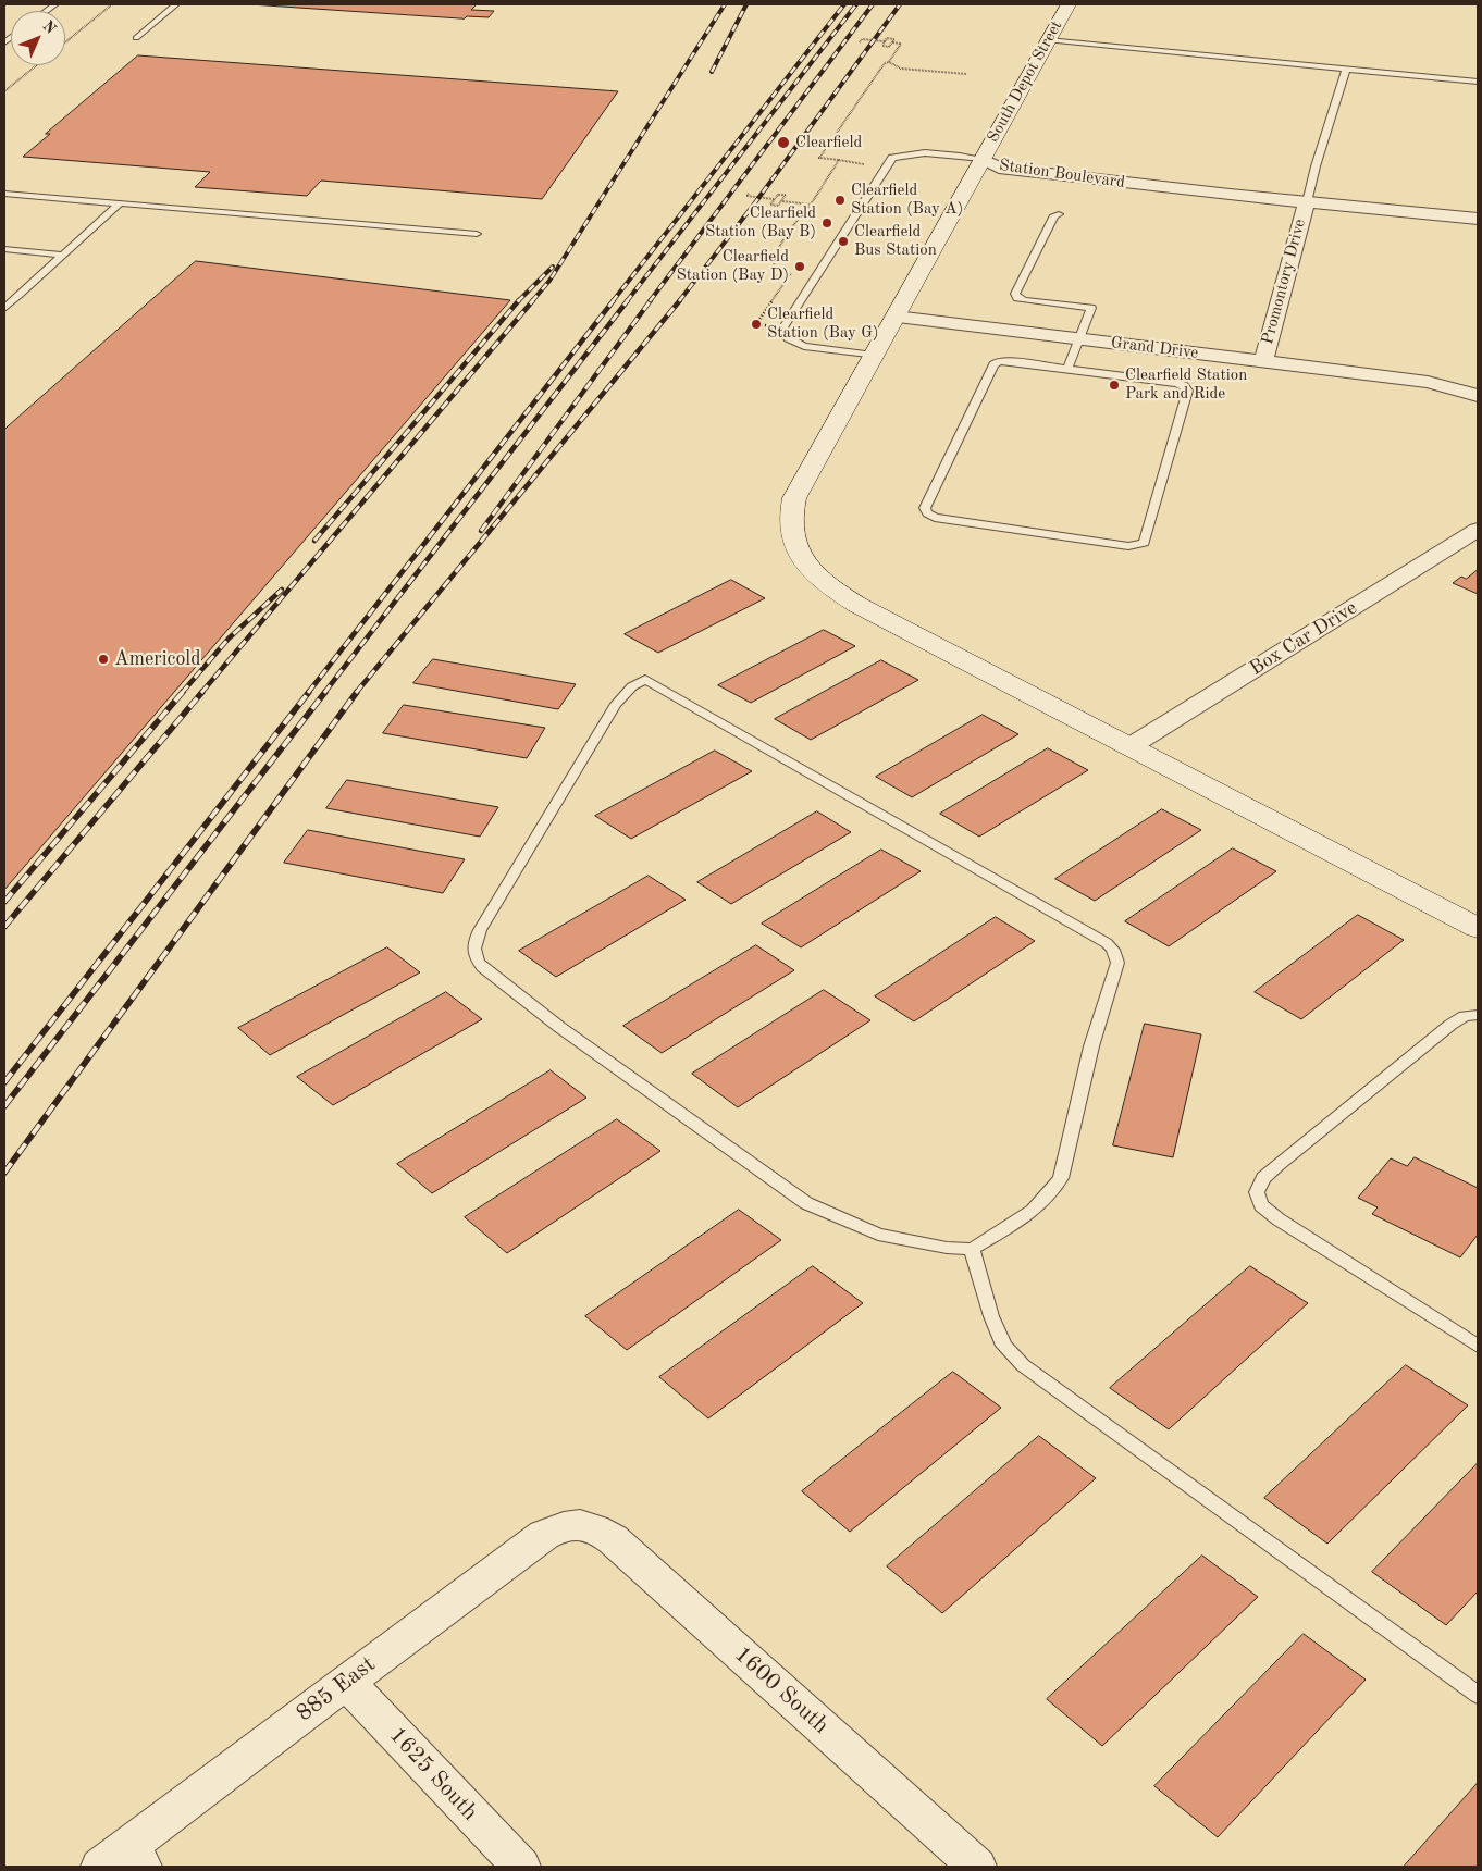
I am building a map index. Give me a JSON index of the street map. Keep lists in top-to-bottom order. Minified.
{"streets":{"street":["South Depot Street","Station Boulevard","Promontory Drive","Grand Drive","Box Car Drive","885 East","1600 South","1625 South"]},"crossings":[["South Depot Street","Station Boulevard"],["South Depot Street","Grand Drive"],["South Depot Street","Box Car Drive"],["Station Boulevard","Promontory Drive"],["Promontory Drive","Grand Drive"],["885 East","1600 South"],["885 East","1625 South"]],"places":["Clearfield","Clearfield Station (Bay A)","Clearfield Station (Bay B)","Clearfield Bus Station","Clearfield Station (Bay D)","Clearfield Station (Bay G)","Clearfield Station Park and Ride","Americold"],"north":"top right"}
